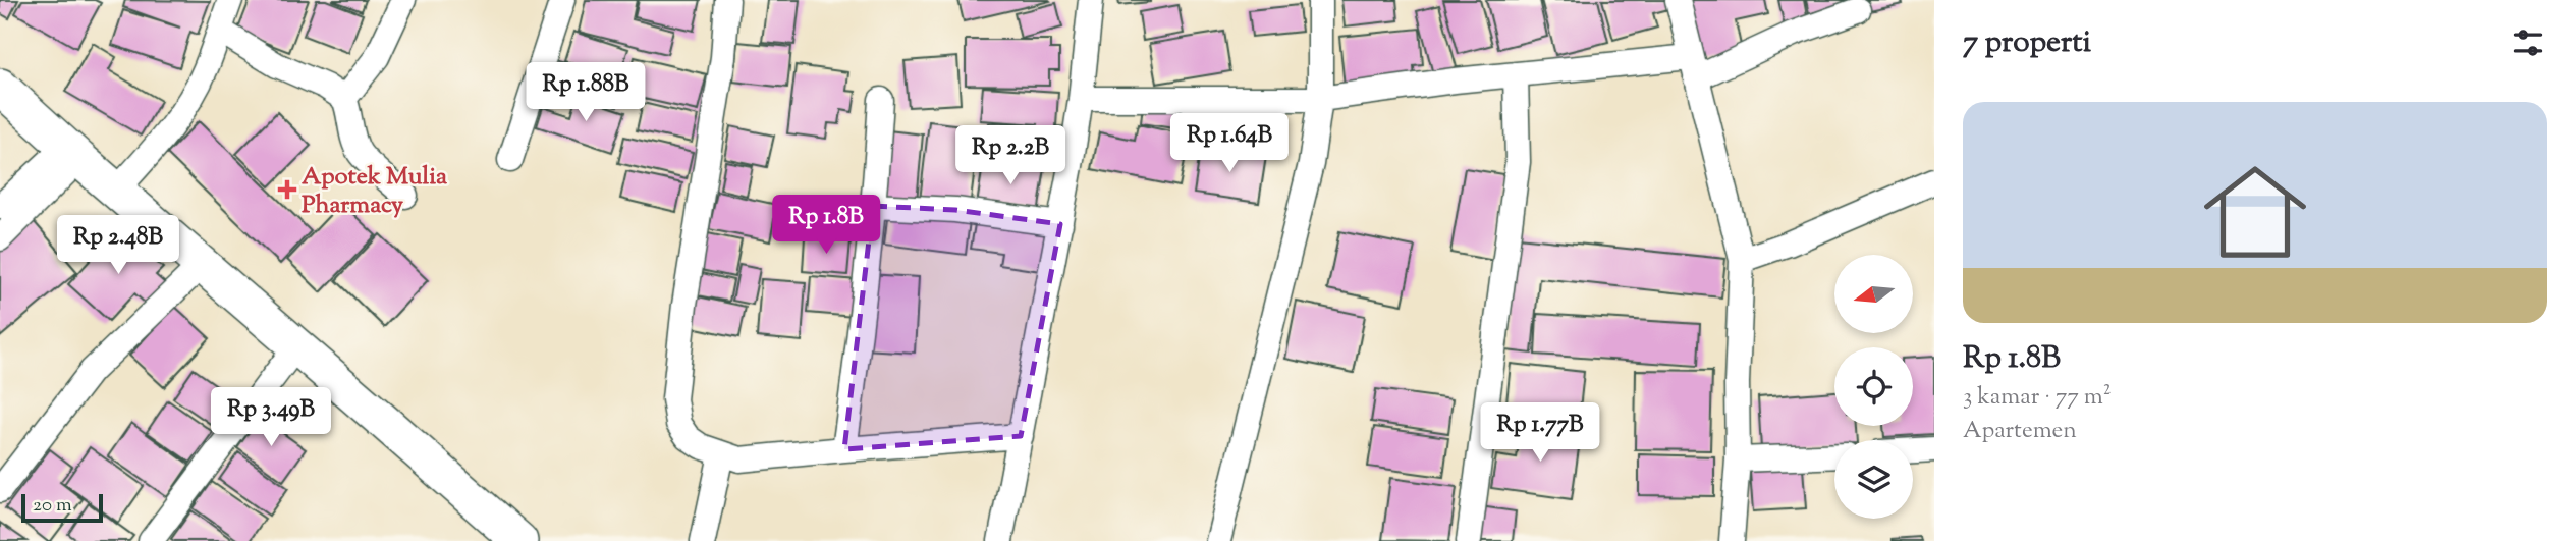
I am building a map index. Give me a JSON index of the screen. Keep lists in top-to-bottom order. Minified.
{"places":{"health":["Apotek Mulia Pharmacy"]},"scale_bar":"20 m","north":"left","page":{"heading":"7 properti","price":["Rp 1.88B","Rp 1.64B","Rp 2.2B","Rp 1.8B","Rp 2.48B","Rp 3.49B","Rp 1.77B"],"list":[{"name":"Rp 1.8B","note":"3 kamar · 77 m² · Apartemen"}],"scale":"20 m"}}
